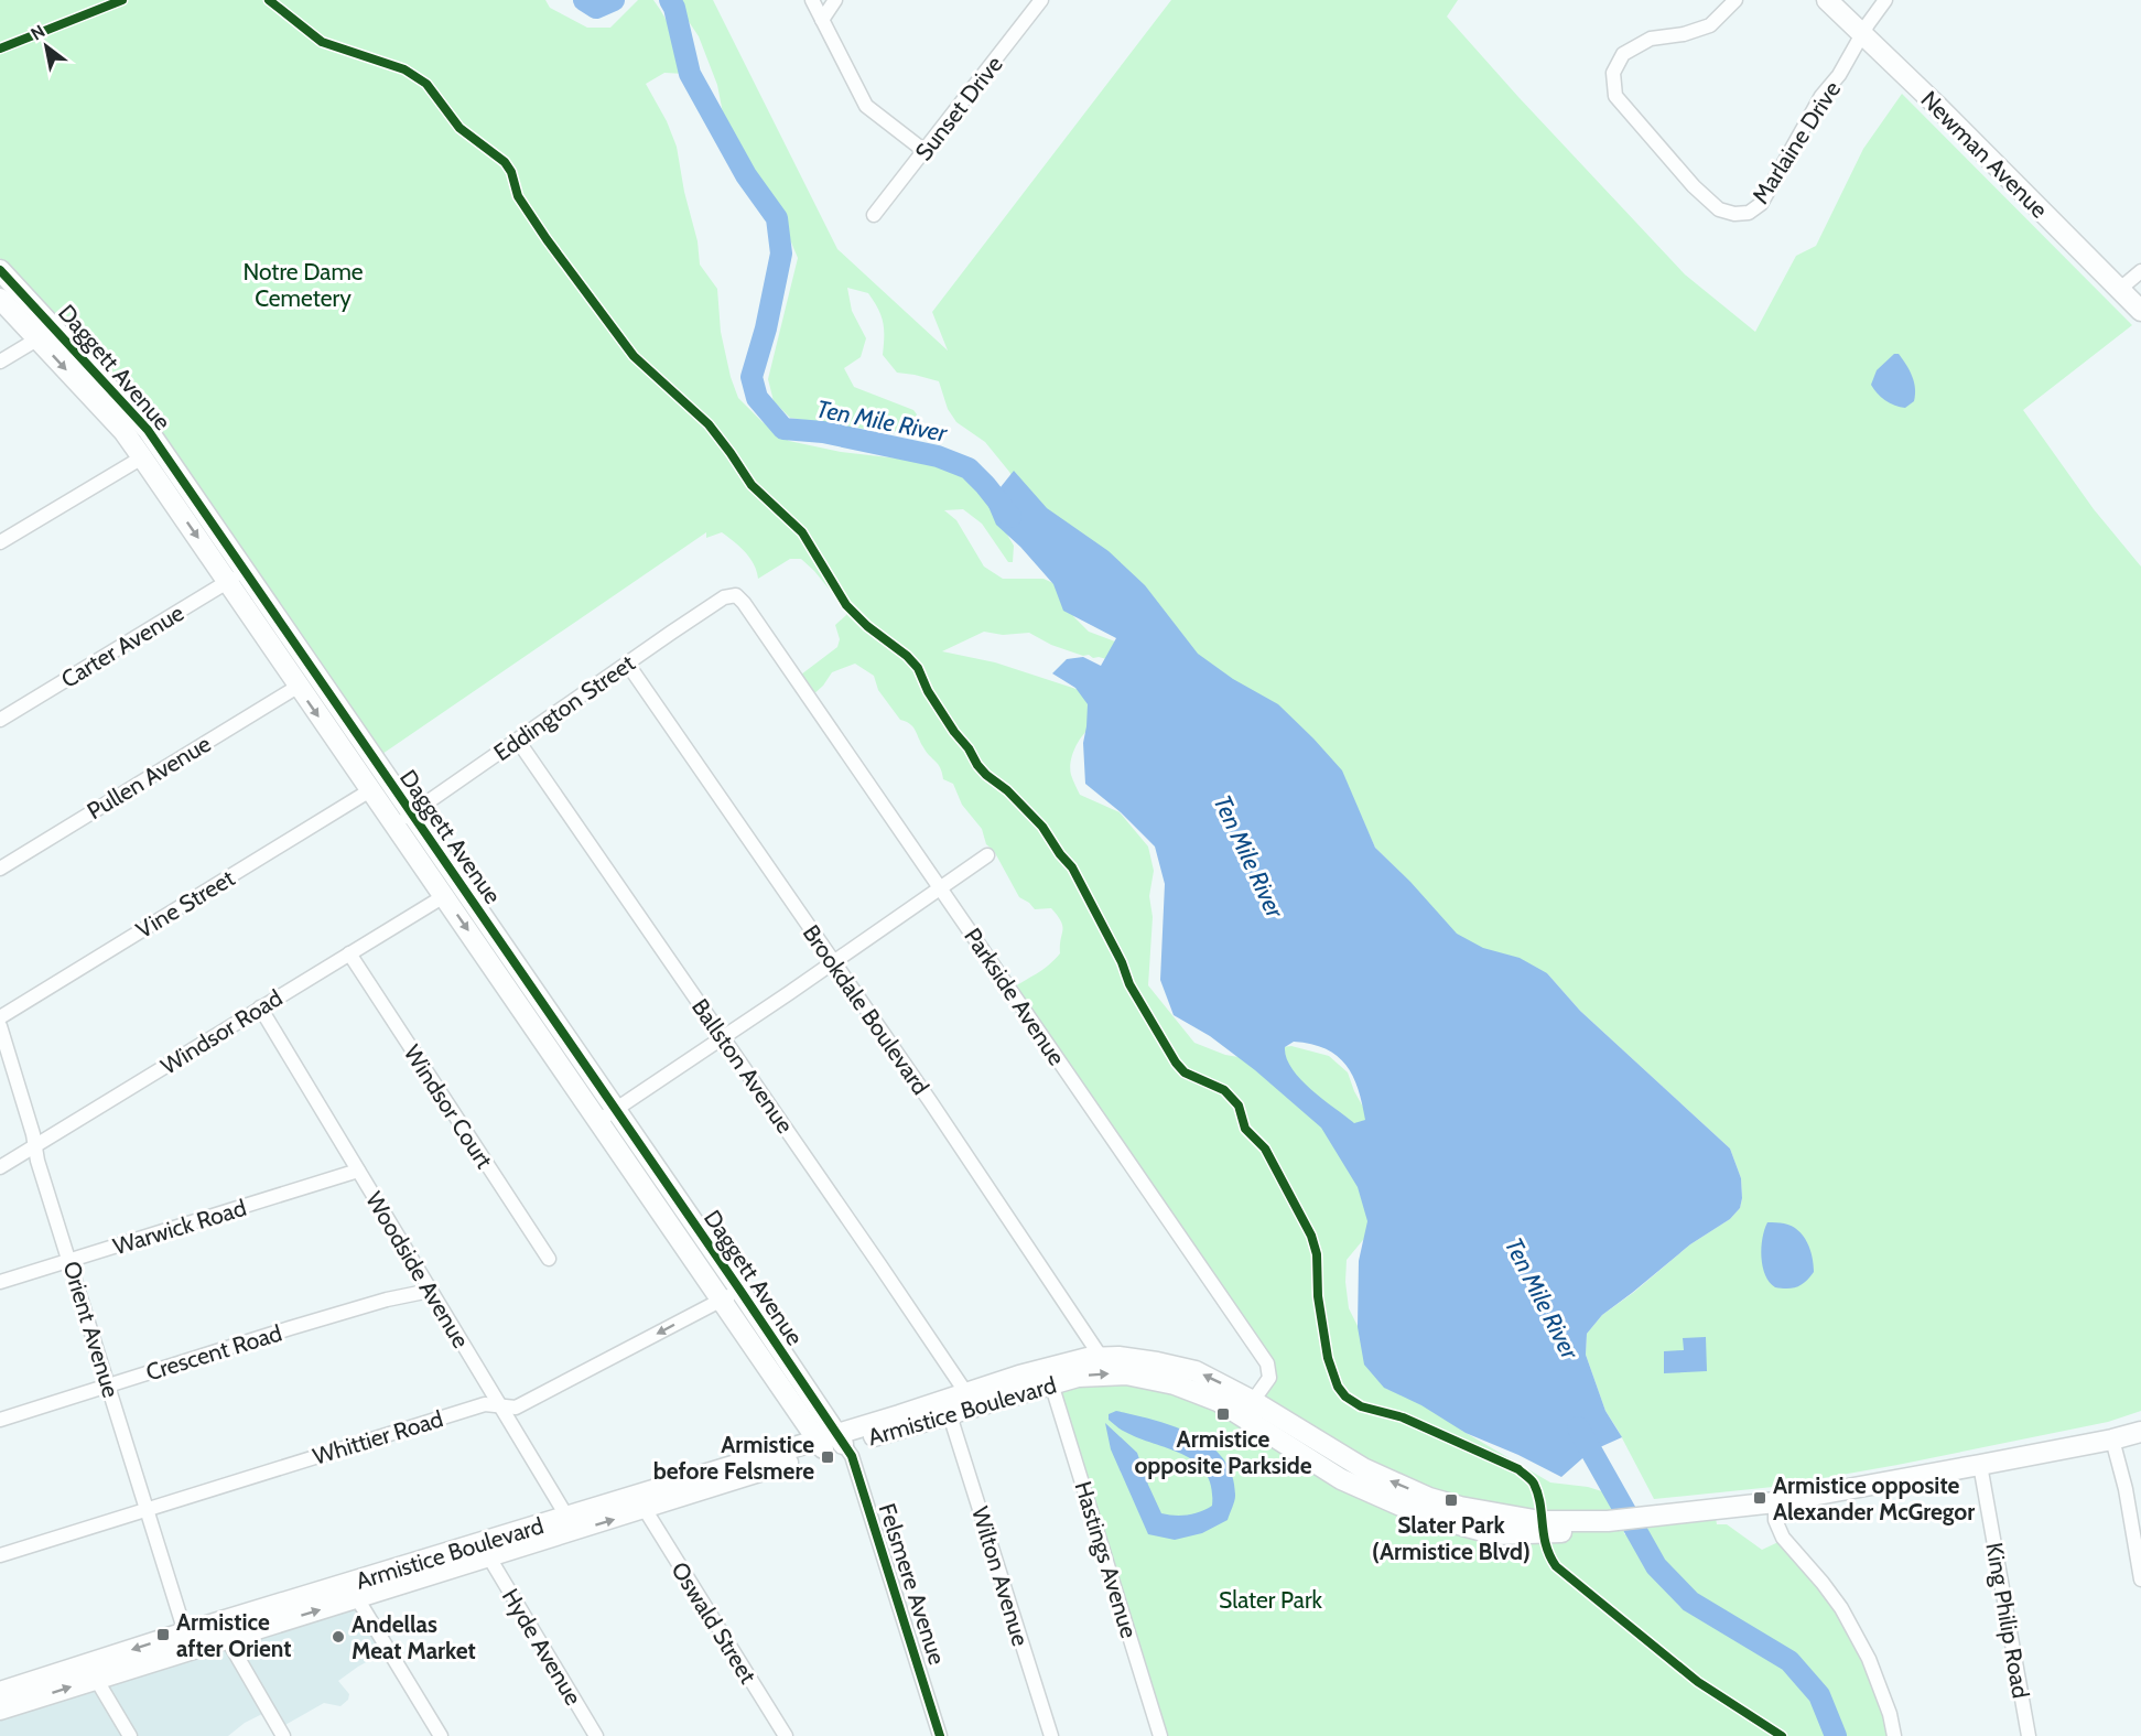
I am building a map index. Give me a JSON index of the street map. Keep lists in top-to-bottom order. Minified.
{"streets":{"main road":["Newman Avenue","Daggett Avenue","Armistice Boulevard"],"street":["Sunset Drive","Marlaine Drive","Carter Avenue","Eddington Street","Pullen Avenue","Vine Street","Parkside Avenue","Brookdale Boulevard","Windsor Road","Ballston Avenue","Windsor Court","Warwick Road","Woodside Avenue","Orient Avenue","Crescent Road","Whittier Road","Hastings Avenue","Wilton Avenue","Felsmere Avenue","King Philip Road","Oswald Street","Hyde Avenue"]},"crossings":[["Marlaine Drive","Newman Avenue"],["Daggett Avenue","Carter Avenue"],["Daggett Avenue","Eddington Street"],["Daggett Avenue","Pullen Avenue"],["Daggett Avenue","Vine Street"],["Daggett Avenue","Windsor Road"],["Daggett Avenue","Armistice Boulevard"],["Daggett Avenue","Whittier Road"],["Daggett Avenue","Felsmere Avenue"],["Eddington Street","Parkside Avenue"],["Eddington Street","Brookdale Boulevard"],["Eddington Street","Ballston Avenue"],["Parkside Avenue","Armistice Boulevard"],["Brookdale Boulevard","Armistice Boulevard"],["Windsor Road","Windsor Court"],["Windsor Road","Woodside Avenue"],["Windsor Road","Orient Avenue"],["Ballston Avenue","Armistice Boulevard"],["Warwick Road","Woodside Avenue"],["Warwick Road","Orient Avenue"],["Woodside Avenue","Crescent Road"],["Woodside Avenue","Armistice Boulevard"],["Woodside Avenue","Whittier Road"],["Orient Avenue","Crescent Road"],["Orient Avenue","Armistice Boulevard"],["Orient Avenue","Whittier Road"],["Armistice Boulevard","Hastings Avenue"],["Armistice Boulevard","Wilton Avenue"],["Armistice Boulevard","Felsmere Avenue"],["Armistice Boulevard","King Philip Road"],["Armistice Boulevard","Oswald Street"],["Armistice Boulevard","Hyde Avenue"]],"water":["Ten Mile River"],"parks":["Notre Dame Cemetery","Slater Park"],"places":{"transit":["Armistice opposite Parkside","Armistice before Felsmere","Armistice opposite Alexander McGregor","Slater Park (Armistice Blvd)","Armistice after Orient"],"other":["Andellas Meat Market"]},"north":"top left"}
